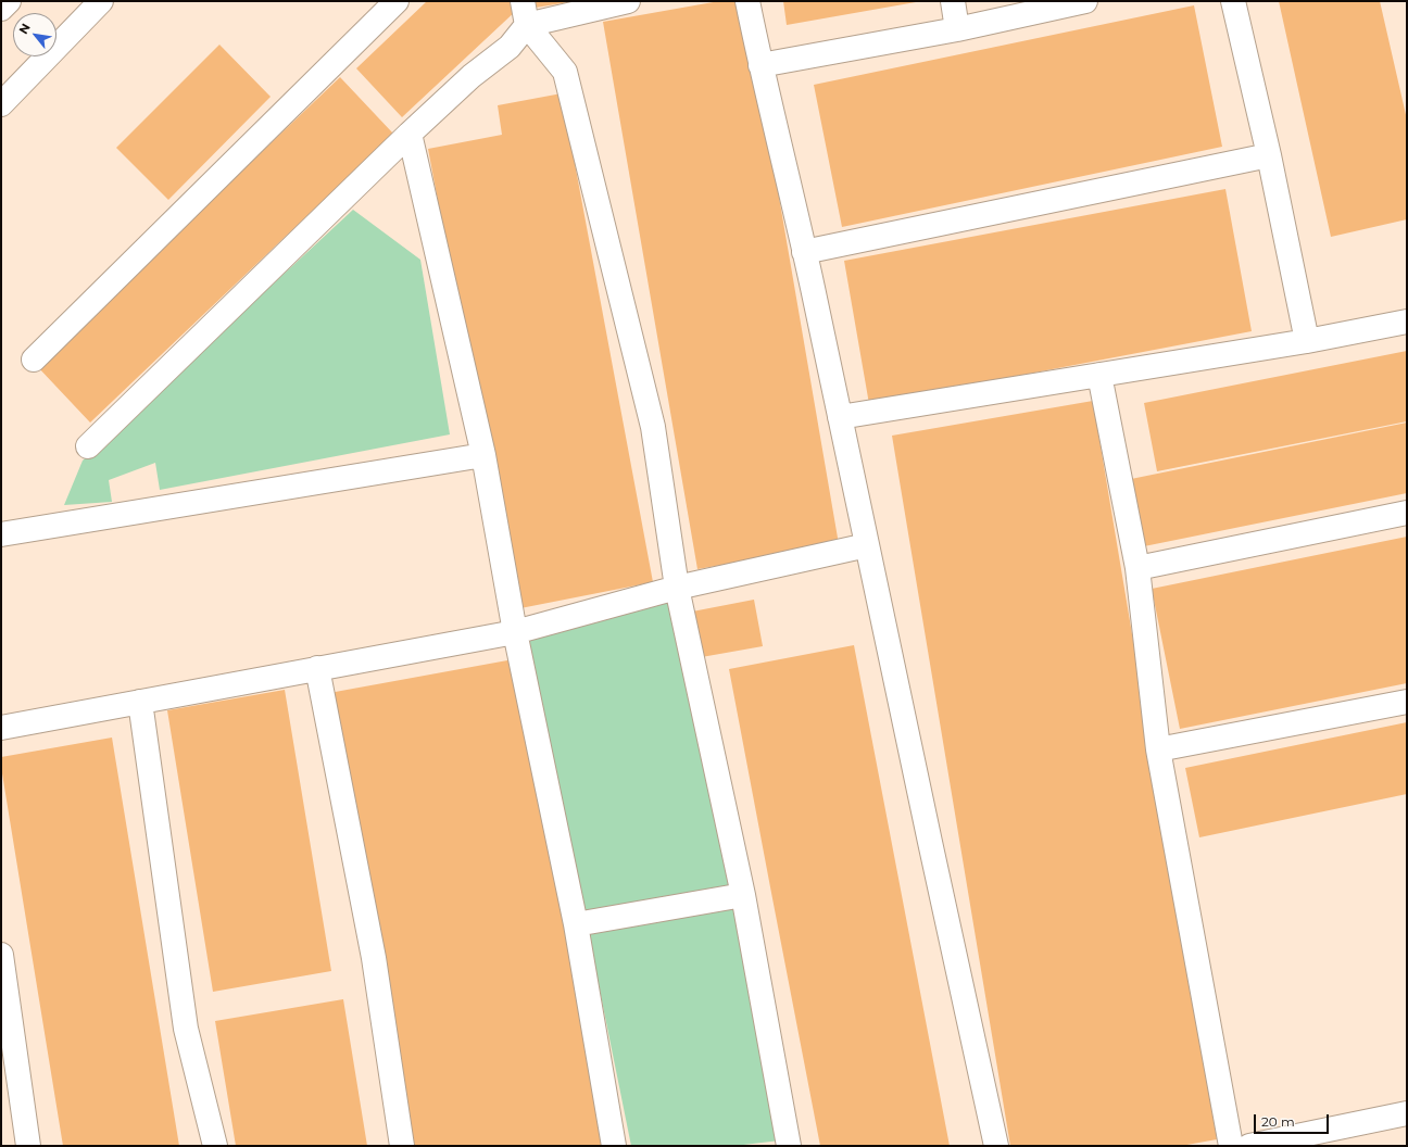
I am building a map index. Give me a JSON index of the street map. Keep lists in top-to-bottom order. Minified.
{"scale_bar":"20 m","north":"top left"}
